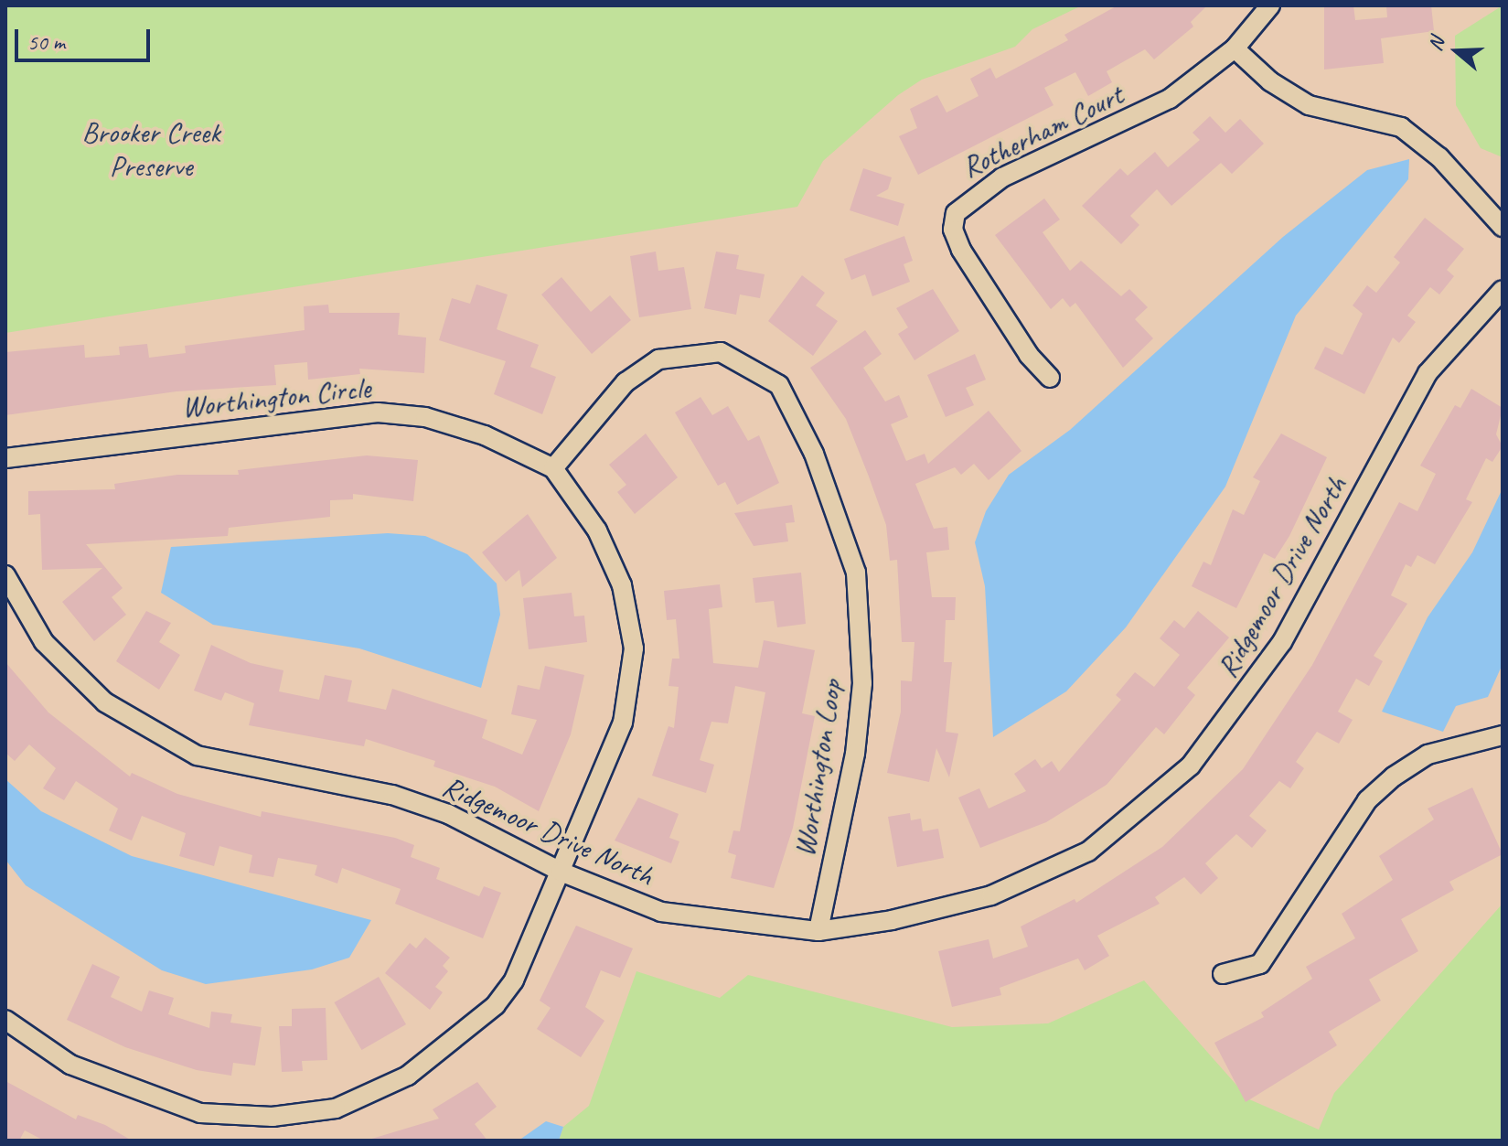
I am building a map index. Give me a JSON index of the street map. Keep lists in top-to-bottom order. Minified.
{"streets":{"street":["Rotherham Court","Worthington Circle","Ridgemoor Drive North","Worthington Loop"]},"crossings":[["Worthington Circle","Ridgemoor Drive North"],["Worthington Circle","Worthington Loop"],["Ridgemoor Drive North","Worthington Loop"]],"parks":["Brooker Creek Preserve"],"scale_bar":"50 m","north":"left"}
